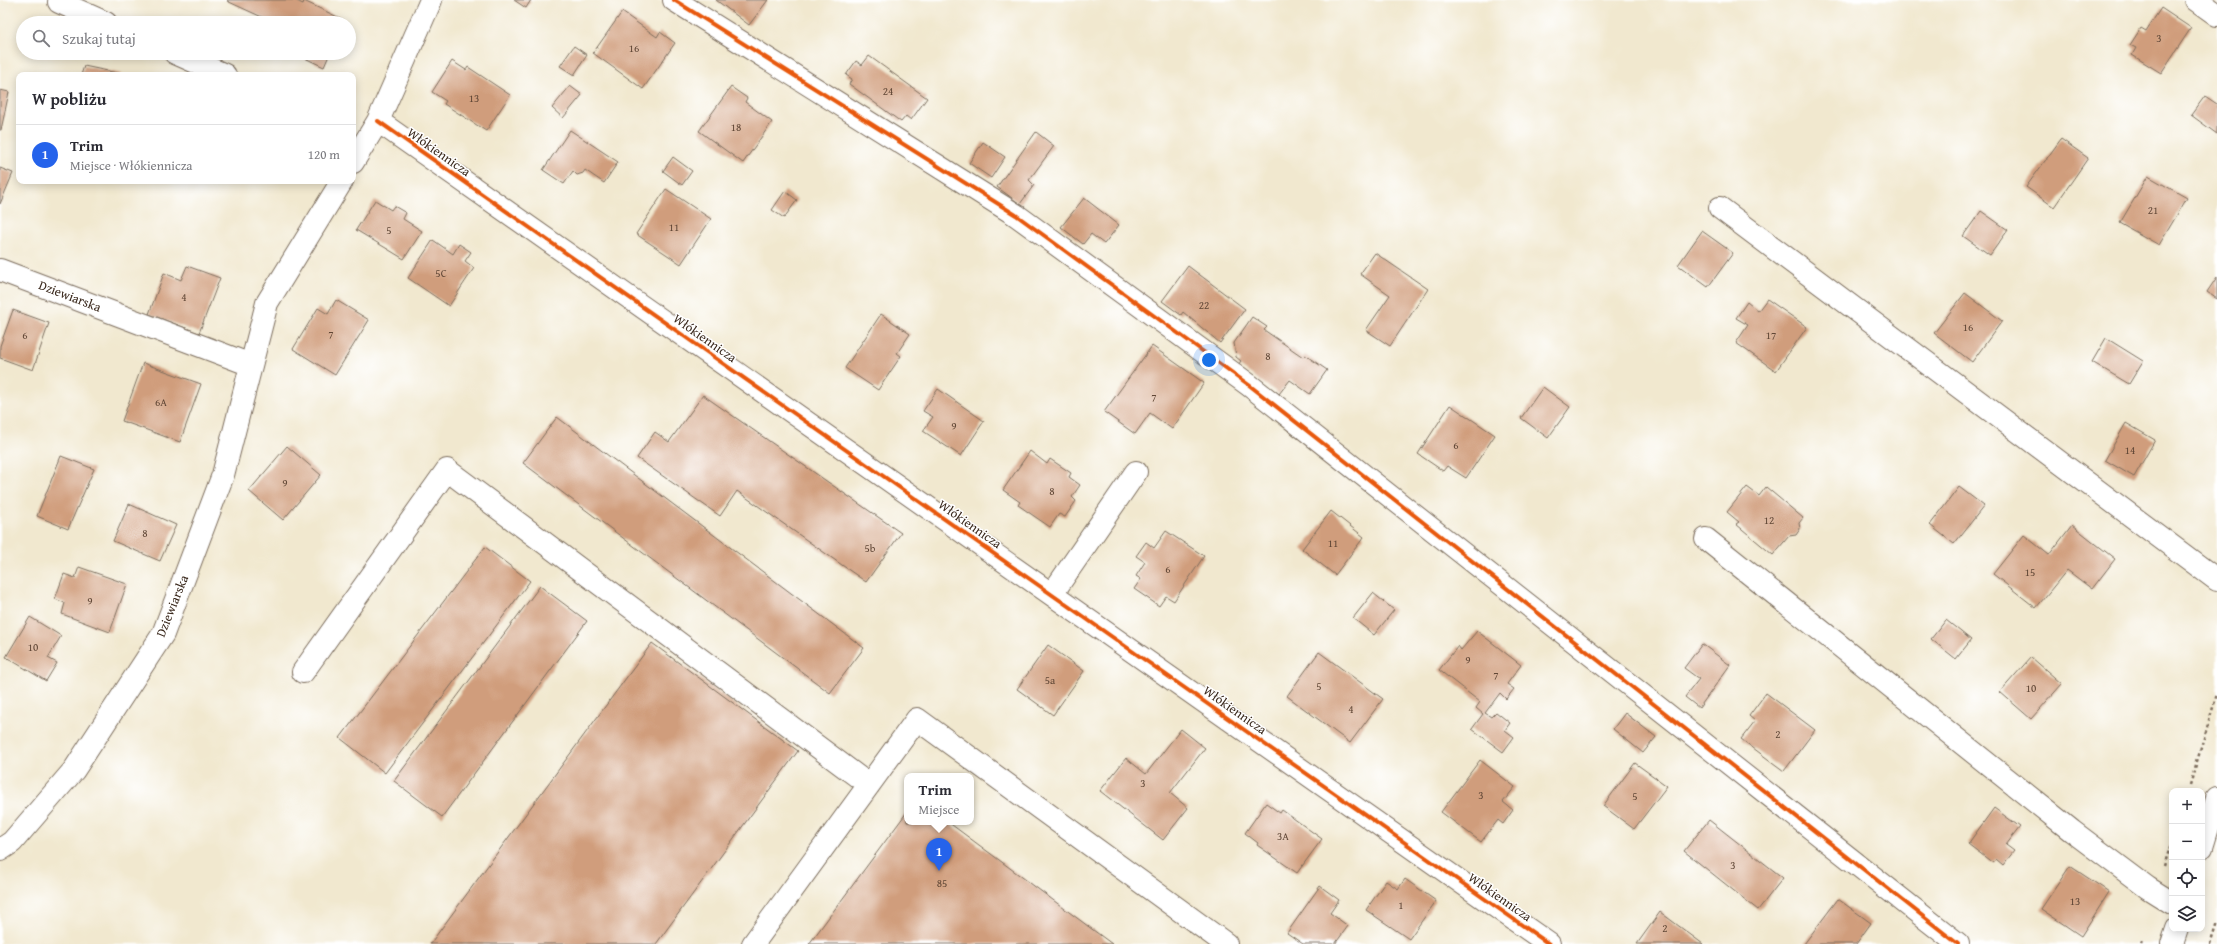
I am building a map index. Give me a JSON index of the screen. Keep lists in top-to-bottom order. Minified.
{"streets":{"street":["Włókiennicza","Dziewiarska"]},"house_numbers":["3","16","24","13","18","21","11","5","5C","4","22","16","7","6","17","8","7","6A","9","6","14","9","8","12","8","11","5b","6","15","9","10","9","7","5a","5","10","4","2","3","3","5","3A","3","85","13","1","2"],"page":{"search":"Szukaj tutaj","heading":"W pobliżu","list":[{"mark":"1","name":"Trim","note":"Miejsce · Włókiennicza","value":"120 m"}],"popup":["Trim","Miejsce"],"map_buttons":["+","−"],"pins":"1"}}
